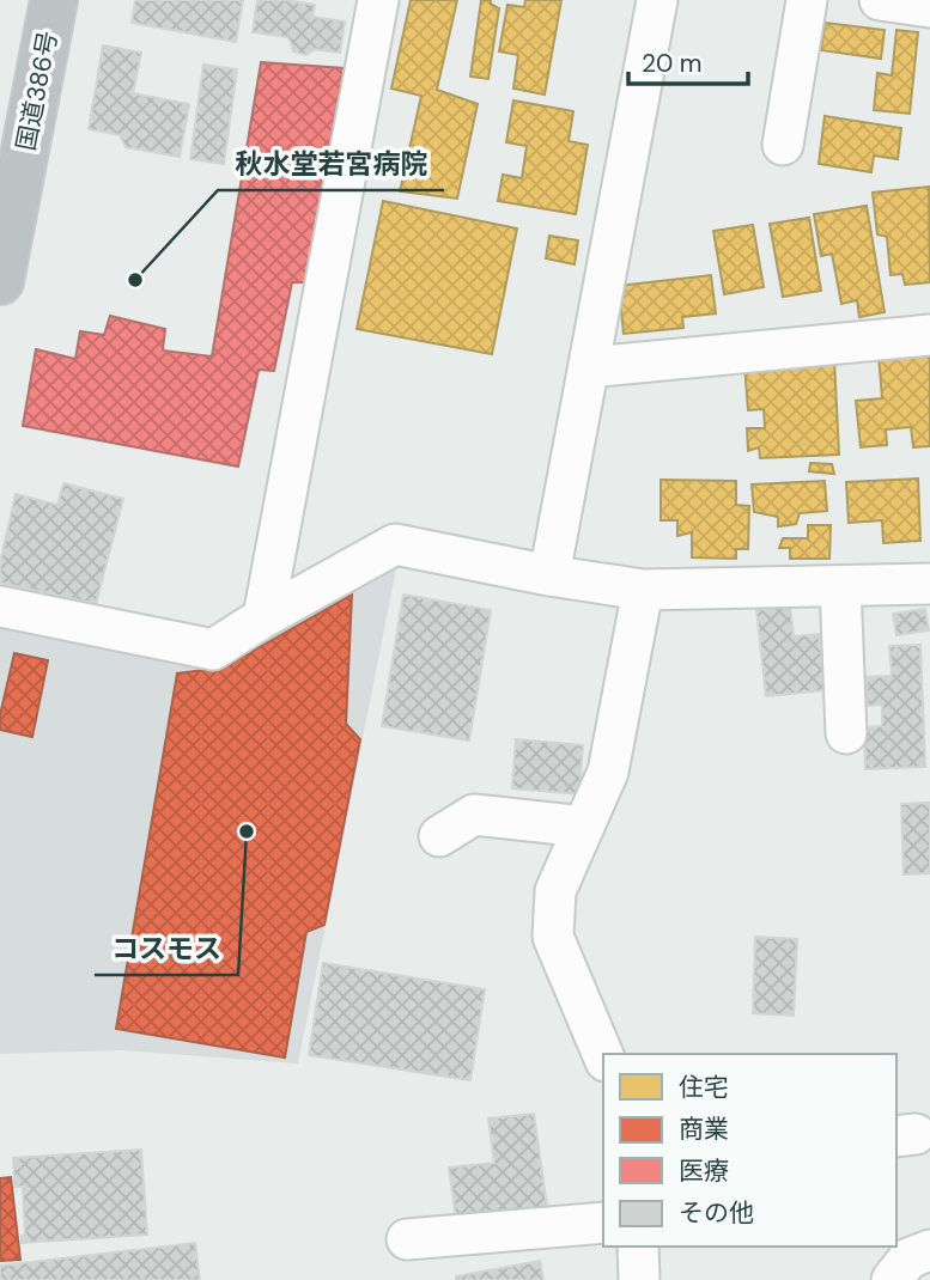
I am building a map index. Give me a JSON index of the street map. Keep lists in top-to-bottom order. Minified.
{"streets":{"highway":["国道386号"]},"places":["秋水堂若宮病院","コスモス"],"legend":["住宅","商業","医療","その他"],"scale_bar":"20 m"}
